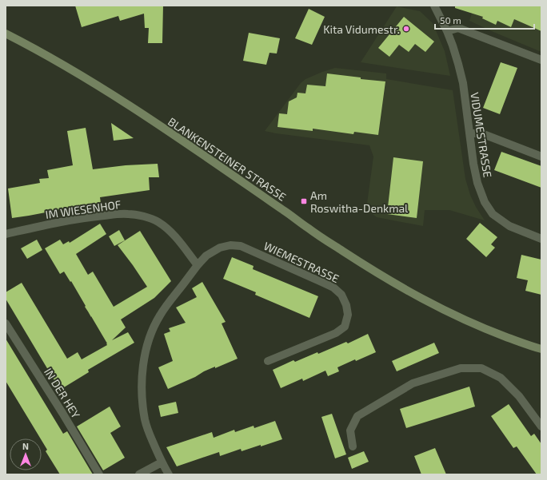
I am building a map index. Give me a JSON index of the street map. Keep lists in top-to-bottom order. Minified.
{"streets":{"main road":["BLANKENSTEINER STRASSE"],"street":["VIDUMESTRASSE","IM WIESENHOF","WIEMESTRASSE","IN DER HEY"]},"crossings":[["IM WIESENHOF","WIEMESTRASSE"]],"places":{"other":["Kita Vidumestr."],"transit":["Am Roswitha-Denkmal"]},"scale_bar":"50 m","north":"top"}
